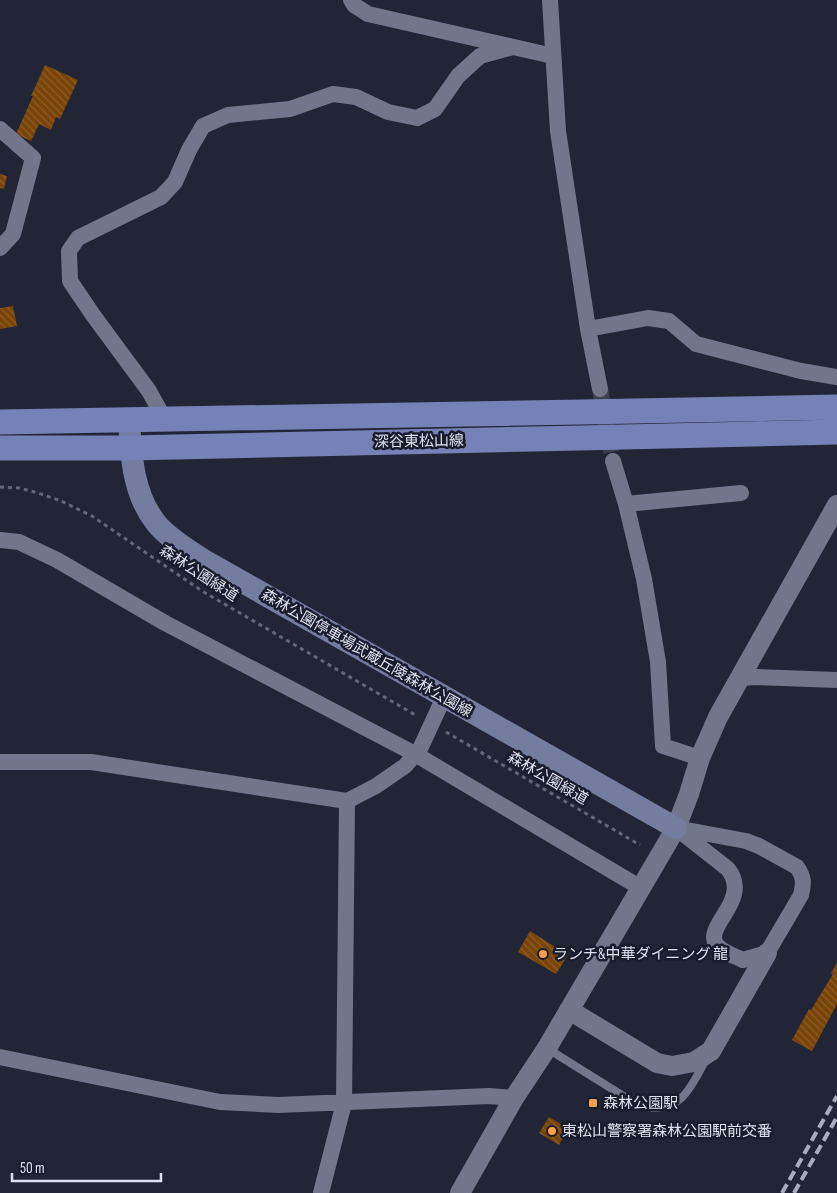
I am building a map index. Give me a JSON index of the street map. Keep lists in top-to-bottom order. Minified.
{"streets":{"main road":["深谷東松山線","森林公園停車場武蔵丘陵森林公園線"],"path":["森林公園緑道"]},"crossings":[["深谷東松山線","森林公園停車場武蔵丘陵森林公園線"]],"places":{"other":["ランチ&中華ダイニング 龍","東松山警察署森林公園駅前交番"],"transit":["森林公園駅"]},"scale_bar":"50 m"}
